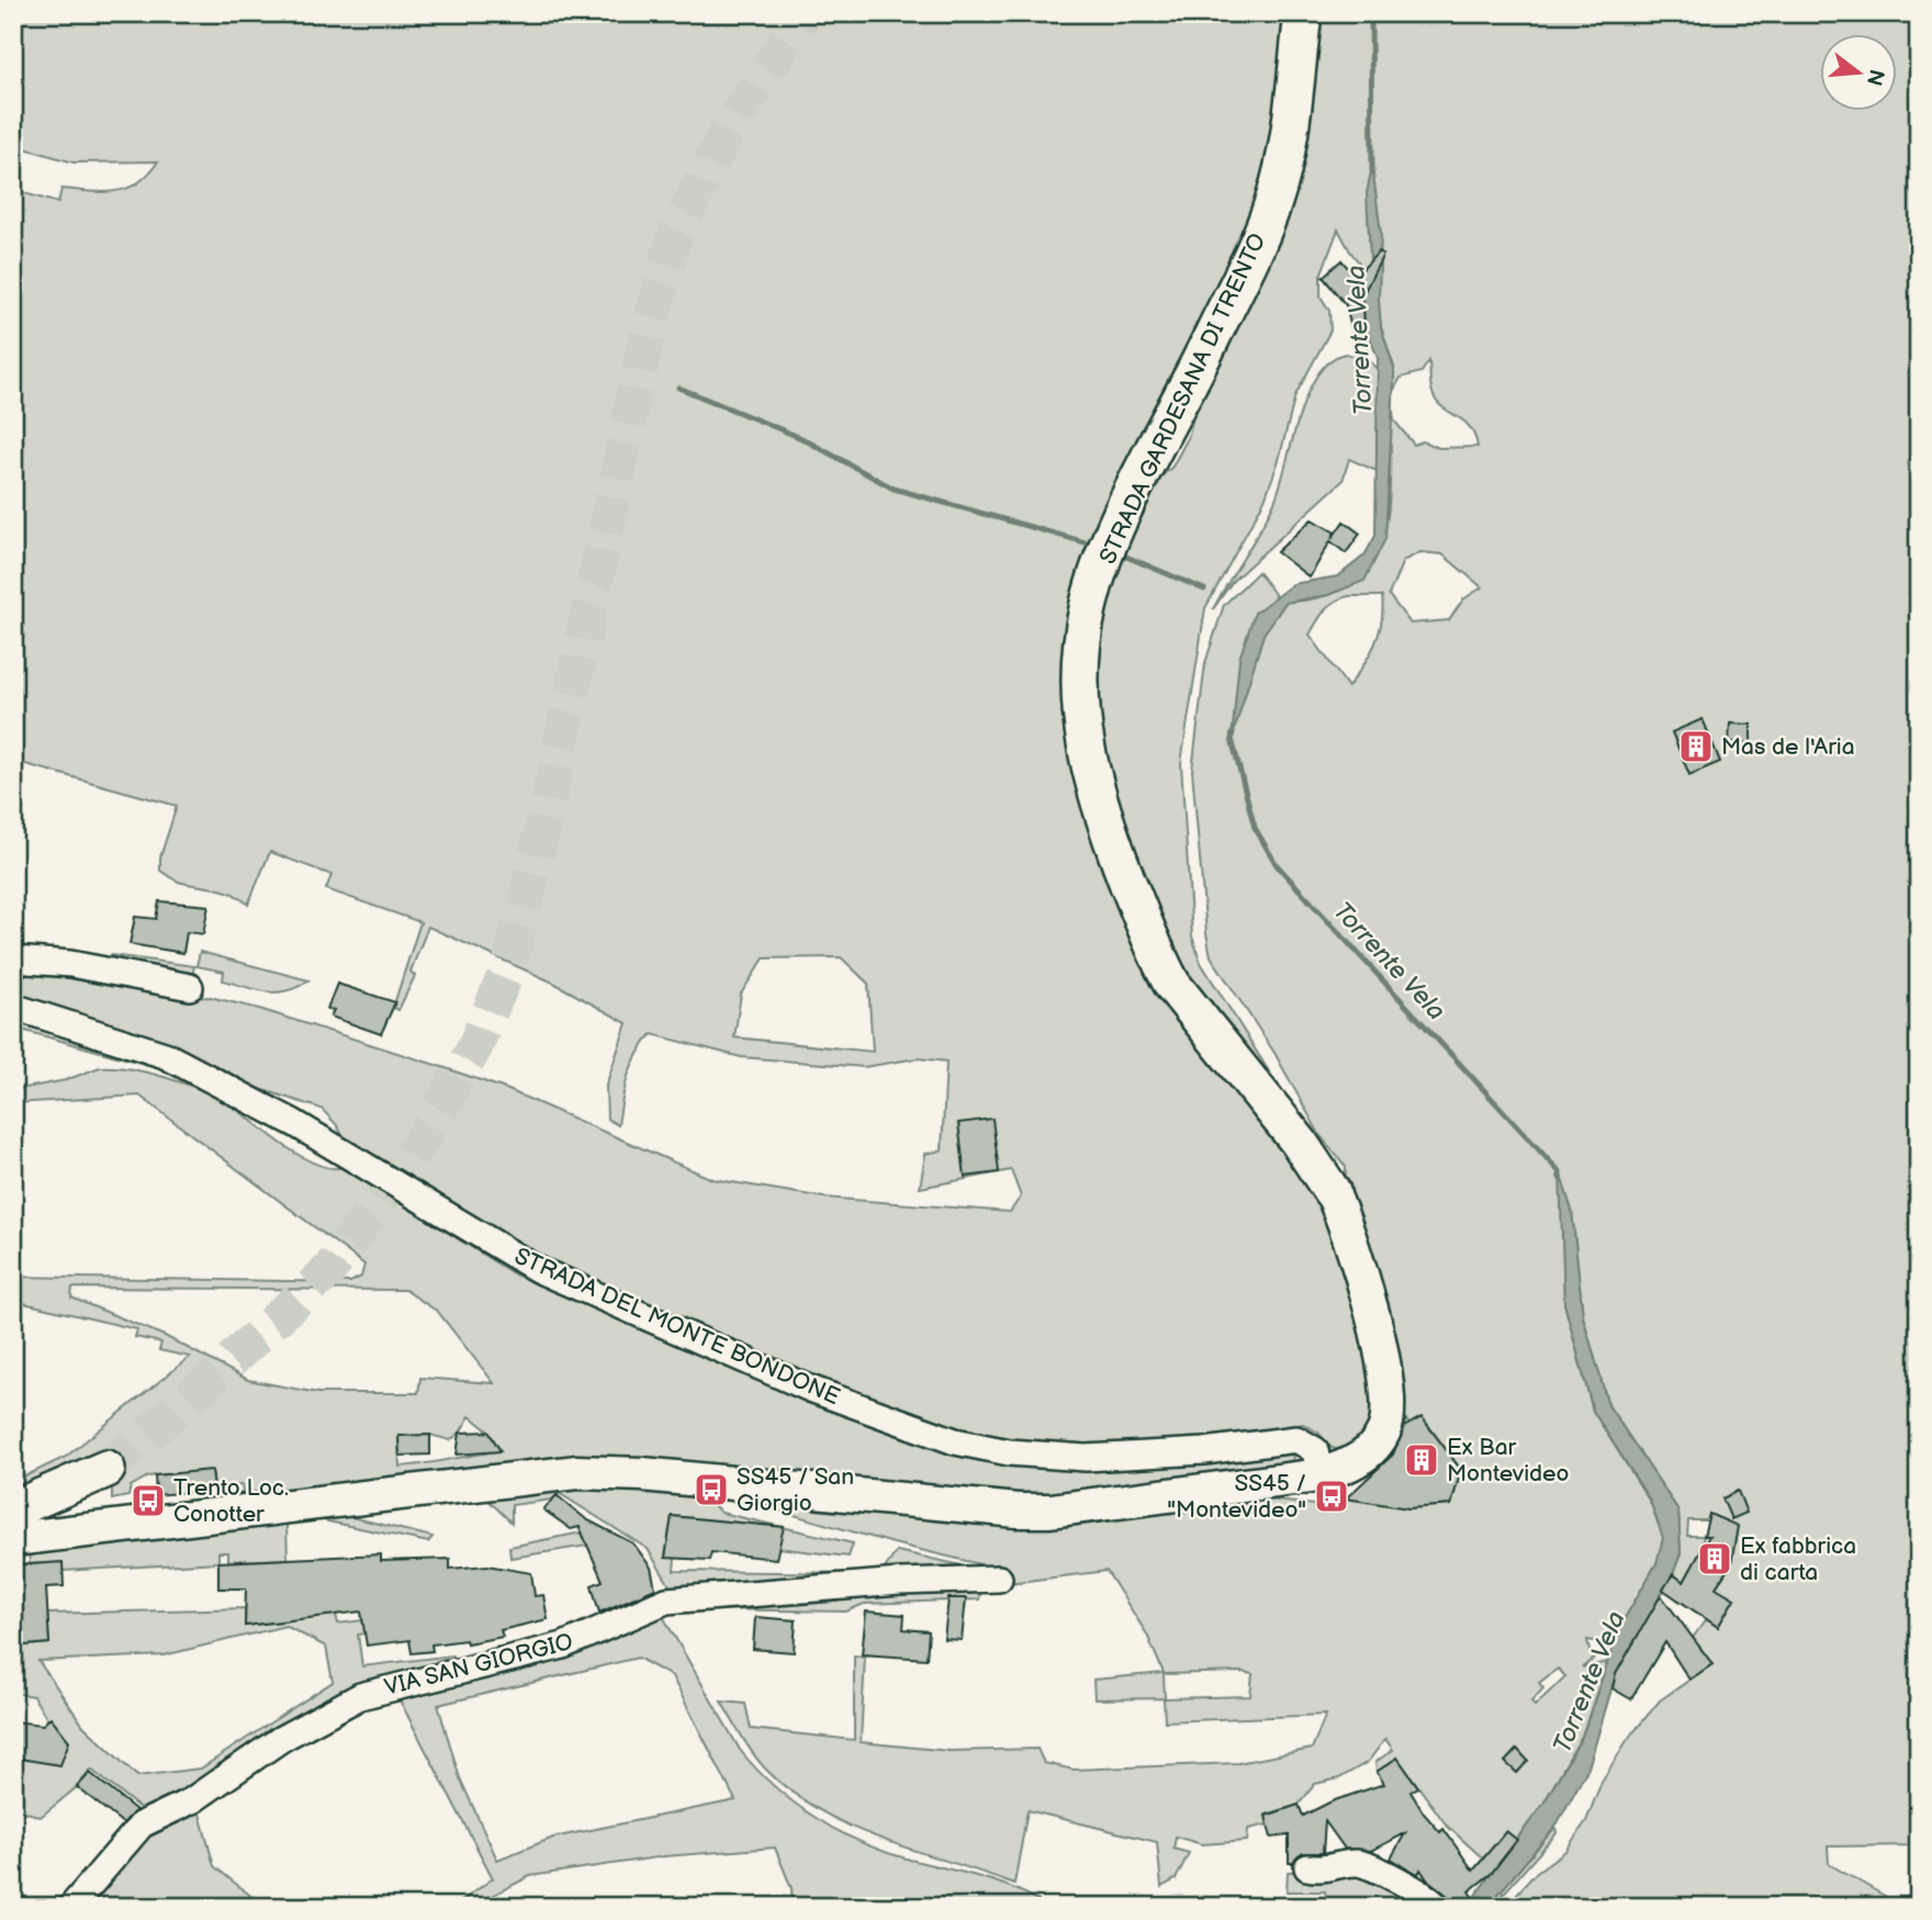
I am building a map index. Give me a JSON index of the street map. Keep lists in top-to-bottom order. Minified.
{"streets":{"highway":["STRADA GARDESANA DI TRENTO"],"street":["STRADA DEL MONTE BONDONE","VIA SAN GIORGIO"]},"crossings":[["STRADA GARDESANA DI TRENTO","STRADA DEL MONTE BONDONE"]],"water":["Torrente Vela"],"places":{"building":["Mas de l'Aria","Ex Bar Montevideo","Ex fabbrica di carta"],"bus stop":["SS45 / San Giorgio","SS45 / \"Montevideo\"","Trento Loc. Conotter"]},"north":"right"}
